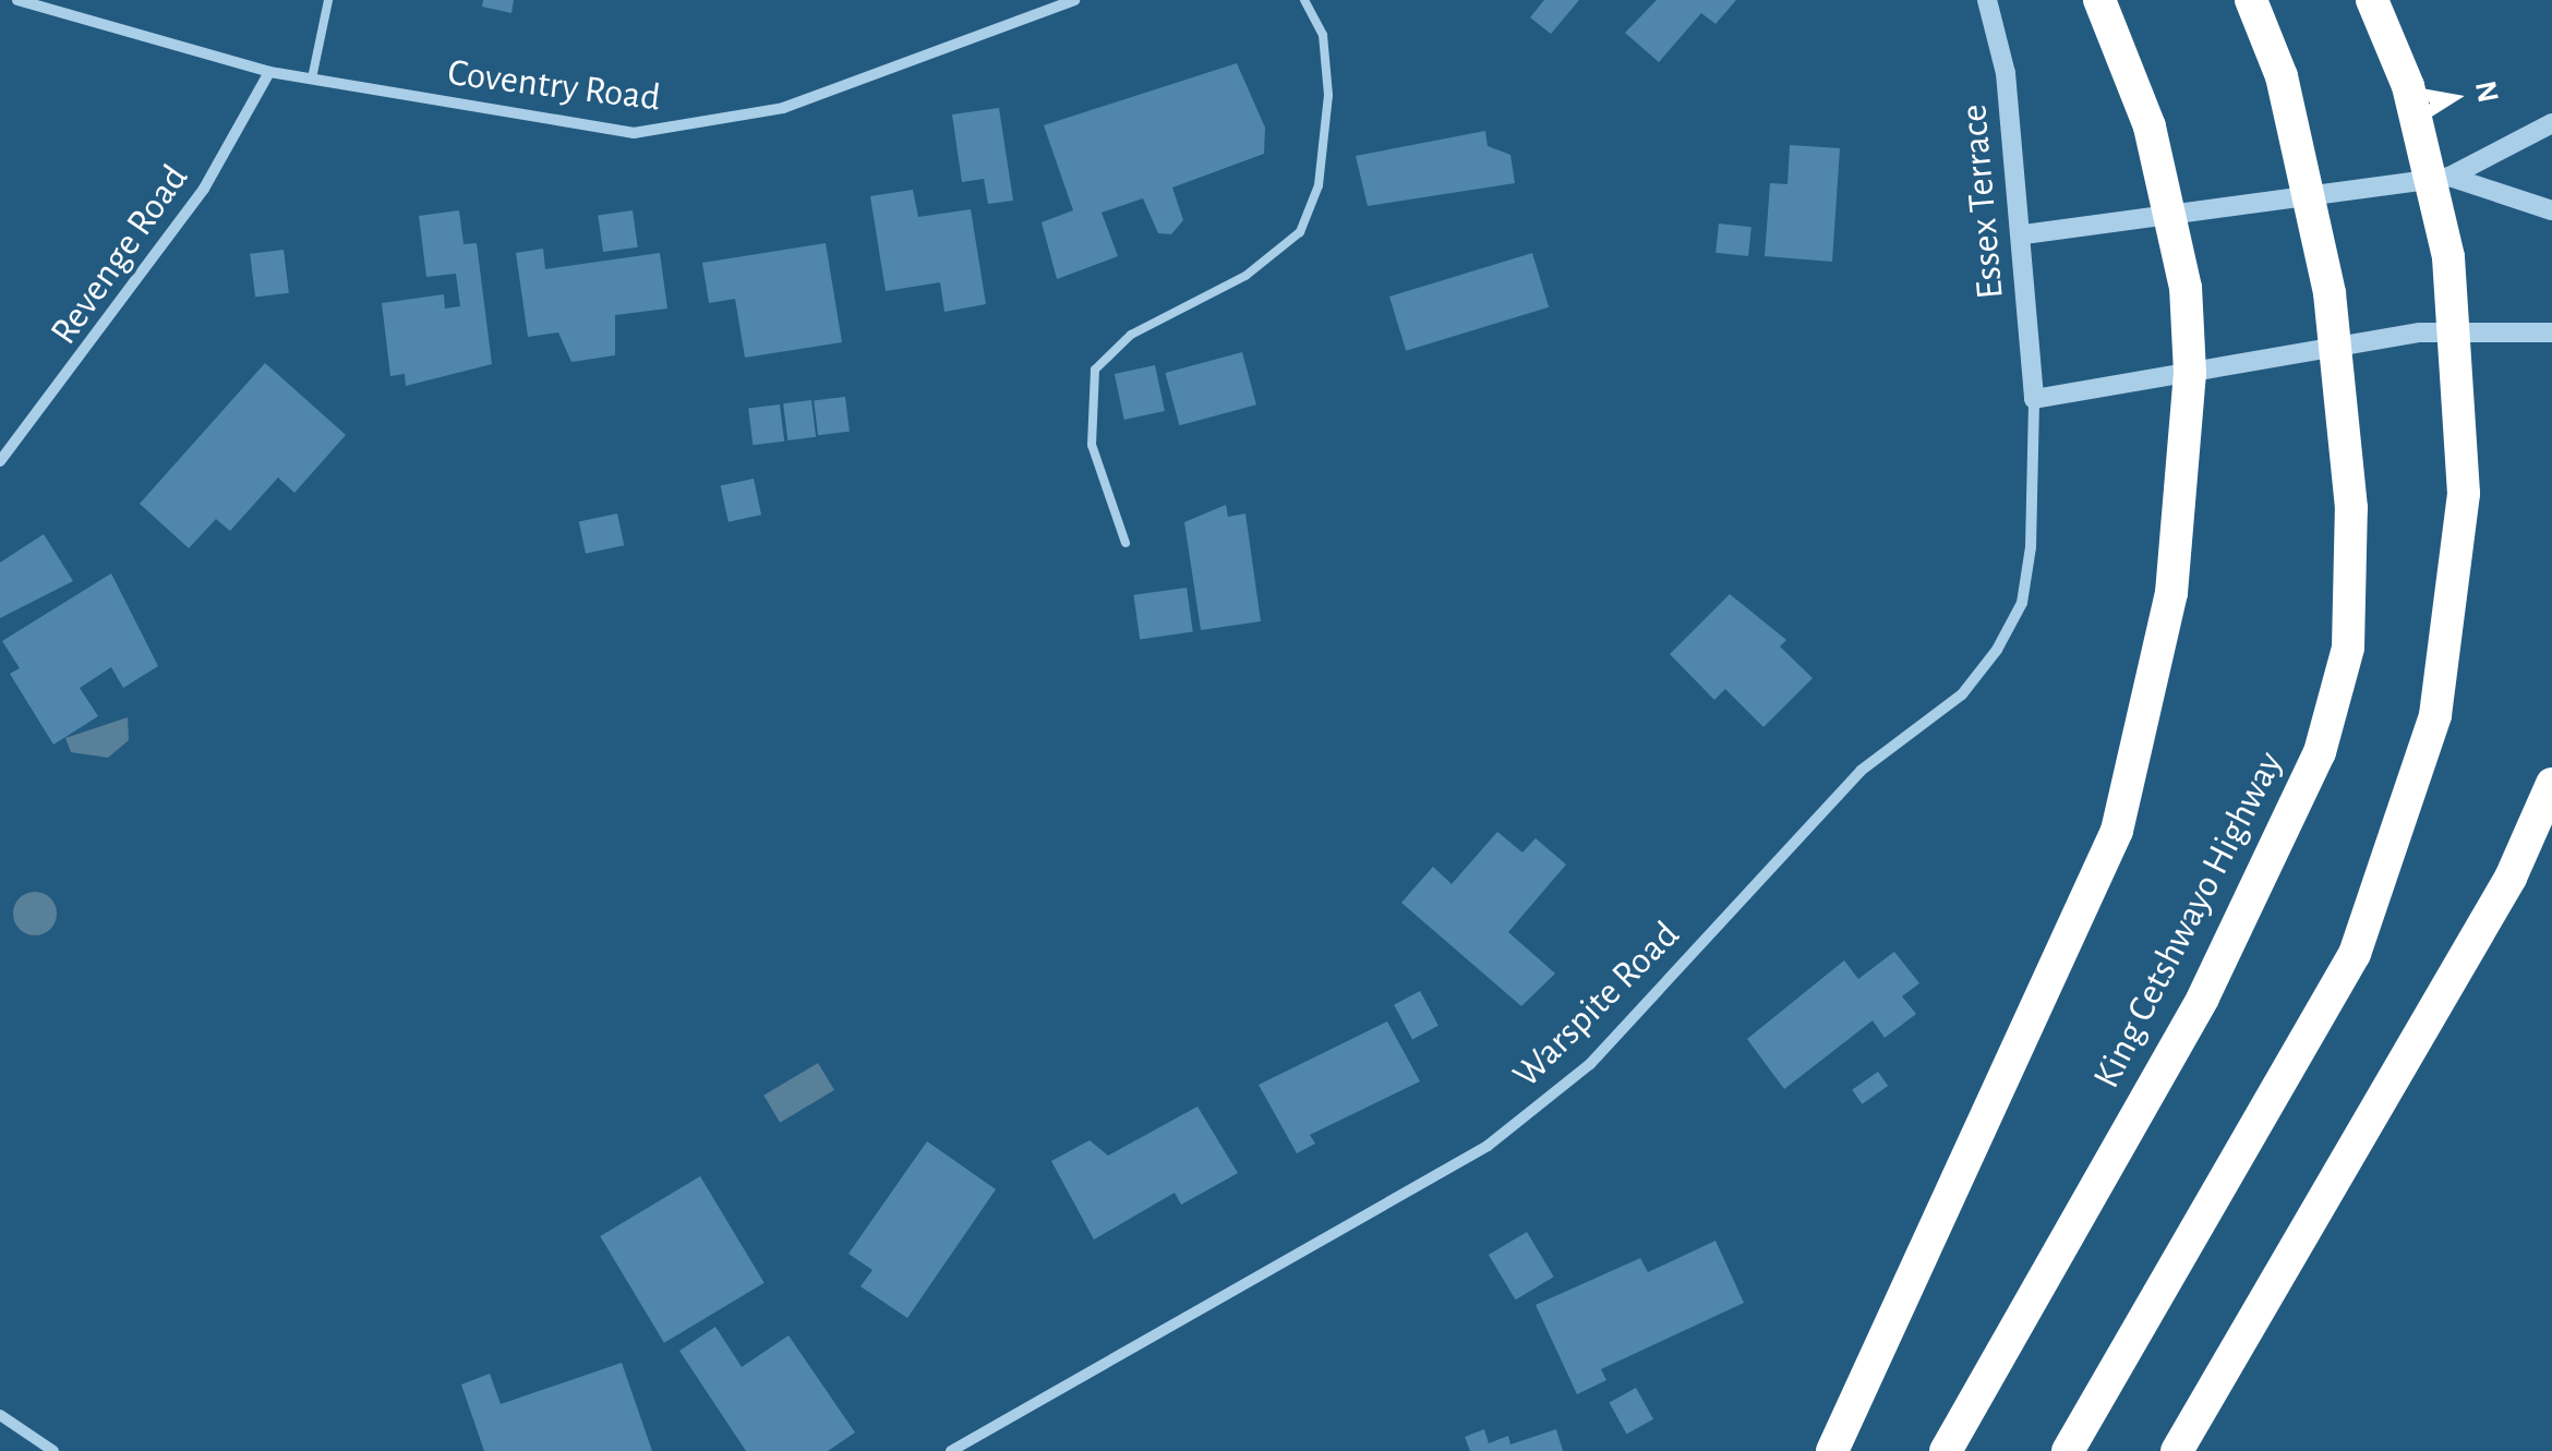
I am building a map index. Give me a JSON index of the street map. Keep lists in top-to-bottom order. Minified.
{"streets":{"highway":["King Cetshwayo Highway"],"street":["Coventry Road","Essex Terrace","Revenge Road","Warspite Road"]},"crossings":[["Coventry Road","Revenge Road"],["Essex Terrace","Warspite Road"]],"north":"right"}
